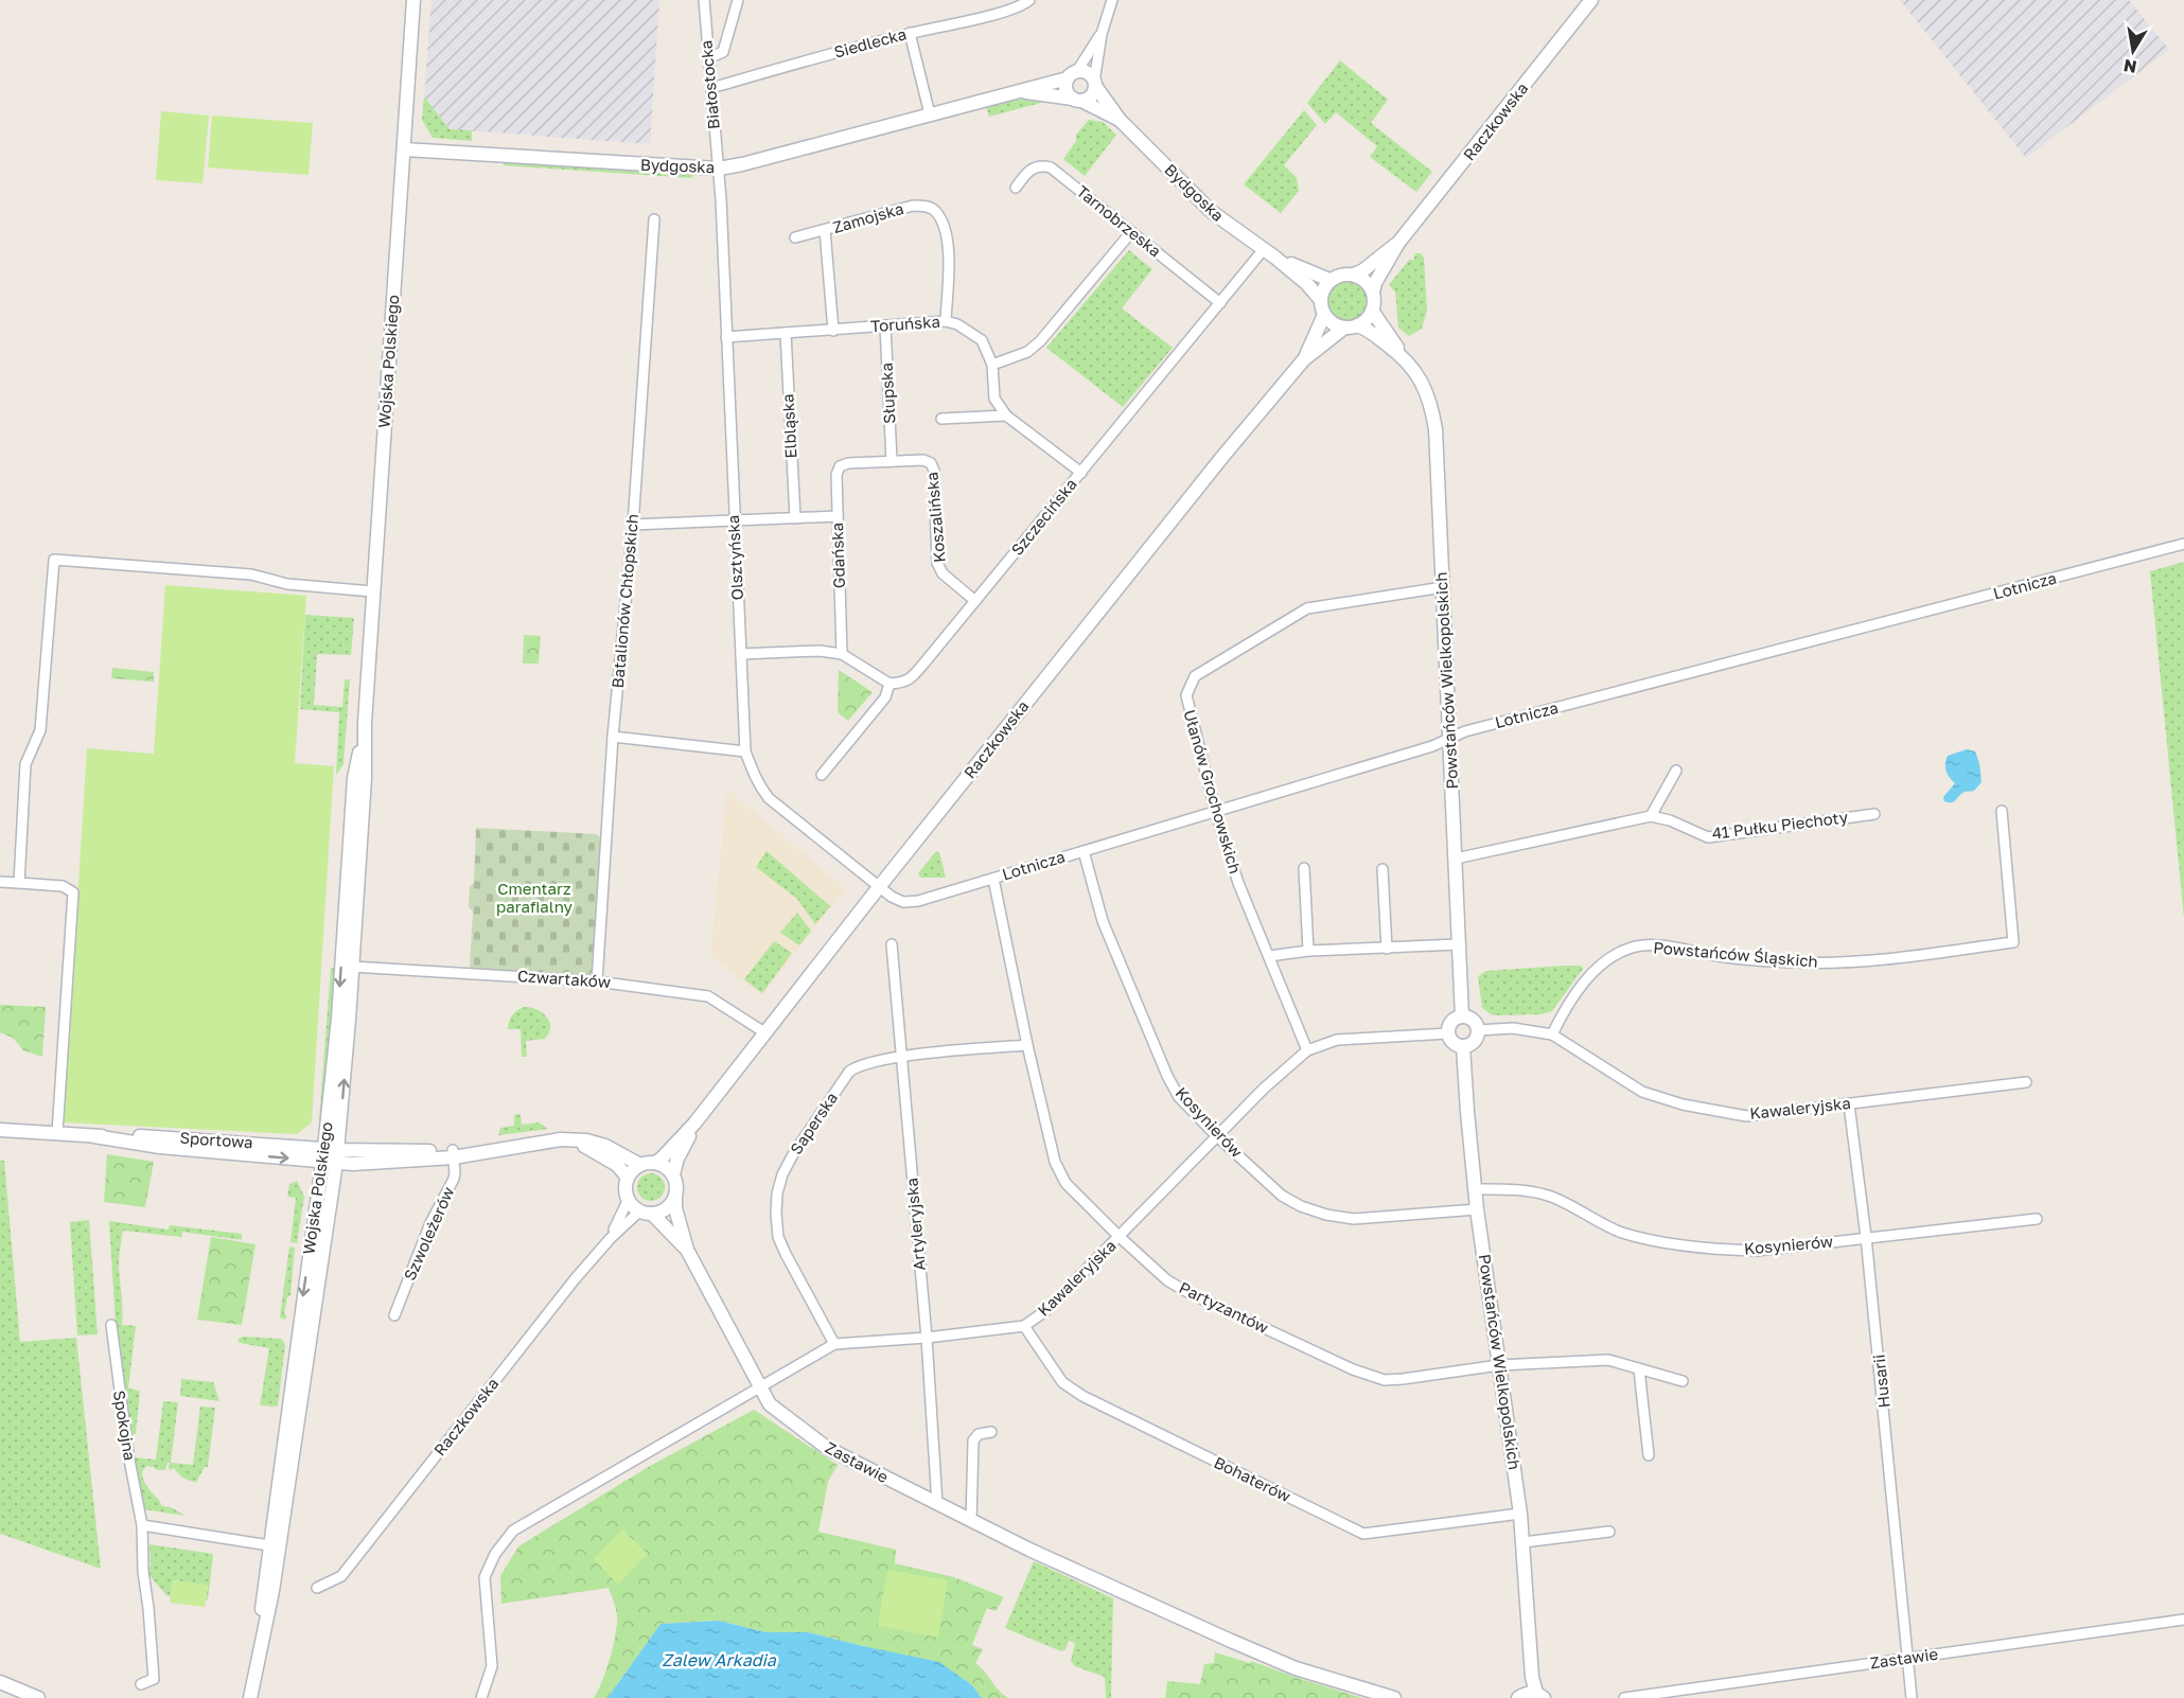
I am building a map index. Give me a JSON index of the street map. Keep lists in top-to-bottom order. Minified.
{"streets":{"street":["Siedlecka","Białostocka","Raczkowska","Bydgoska","Zamojska","Tarnobrzeska","Toruńska","Wojska Polskiego","Słupska","Elbląska","Koszalińska","Szczecińska","Gdańska","Olsztyńska","Lotnicza","Batalionów Chłopskich","Powstańców Wielkopolskich","Ułanów Grochowskich","41 Pułku Piechoty","Powstańców Śląskich","Czwartaków","Kawaleryjska","Kosynierów","Saperska","Sportowa","Artyleryjska","Szwoleżerów","Partyzantów","Husarii","Spokojna","Zastawie","Bohaterów"]},"crossings":[["Siedlecka","Białostocka"],["Białostocka","Bydgoska"],["Białostocka","Olsztyńska"],["Raczkowska","Bydgoska"],["Raczkowska","Olsztyńska"],["Raczkowska","Lotnicza"],["Raczkowska","Powstańców Wielkopolskich"],["Raczkowska","Czwartaków"],["Raczkowska","Sportowa"],["Bydgoska","Wojska Polskiego"],["Bydgoska","Szczecińska"],["Bydgoska","Olsztyńska"],["Bydgoska","Powstańców Wielkopolskich"],["Zamojska","Toruńska"],["Tarnobrzeska","Szczecińska"],["Toruńska","Słupska"],["Toruńska","Elbląska"],["Toruńska","Szczecińska"],["Toruńska","Olsztyńska"],["Wojska Polskiego","Czwartaków"],["Wojska Polskiego","Sportowa"],["Słupska","Koszalińska"],["Koszalińska","Szczecińska"],["Koszalińska","Gdańska"],["Olsztyńska","Lotnicza"],["Lotnicza","Powstańców Wielkopolskich"],["Lotnicza","Ułanów Grochowskich"],["Lotnicza","Kosynierów"],["Lotnicza","Partyzantów"],["Batalionów Chłopskich","Czwartaków"],["Powstańców Wielkopolskich","Ułanów Grochowskich"],["Powstańców Wielkopolskich","41 Pułku Piechoty"],["Powstańców Wielkopolskich","Kawaleryjska"],["Powstańców Wielkopolskich","Kosynierów"],["Powstańców Wielkopolskich","Partyzantów"],["Powstańców Wielkopolskich","Bohaterów"],["Ułanów Grochowskich","Kawaleryjska"],["Powstańców Śląskich","Kawaleryjska"],["Kawaleryjska","Kosynierów"],["Kawaleryjska","Saperska"],["Kawaleryjska","Artyleryjska"],["Kawaleryjska","Partyzantów"],["Kawaleryjska","Husarii"],["Kawaleryjska","Zastawie"],["Kawaleryjska","Bohaterów"],["Kosynierów","Husarii"],["Saperska","Artyleryjska"],["Saperska","Partyzantów"],["Sportowa","Szwoleżerów"],["Artyleryjska","Zastawie"],["Husarii","Zastawie"]],"water":["Zalew Arkadia"],"parks":["Cmentarz parafialny"],"north":"bottom"}
